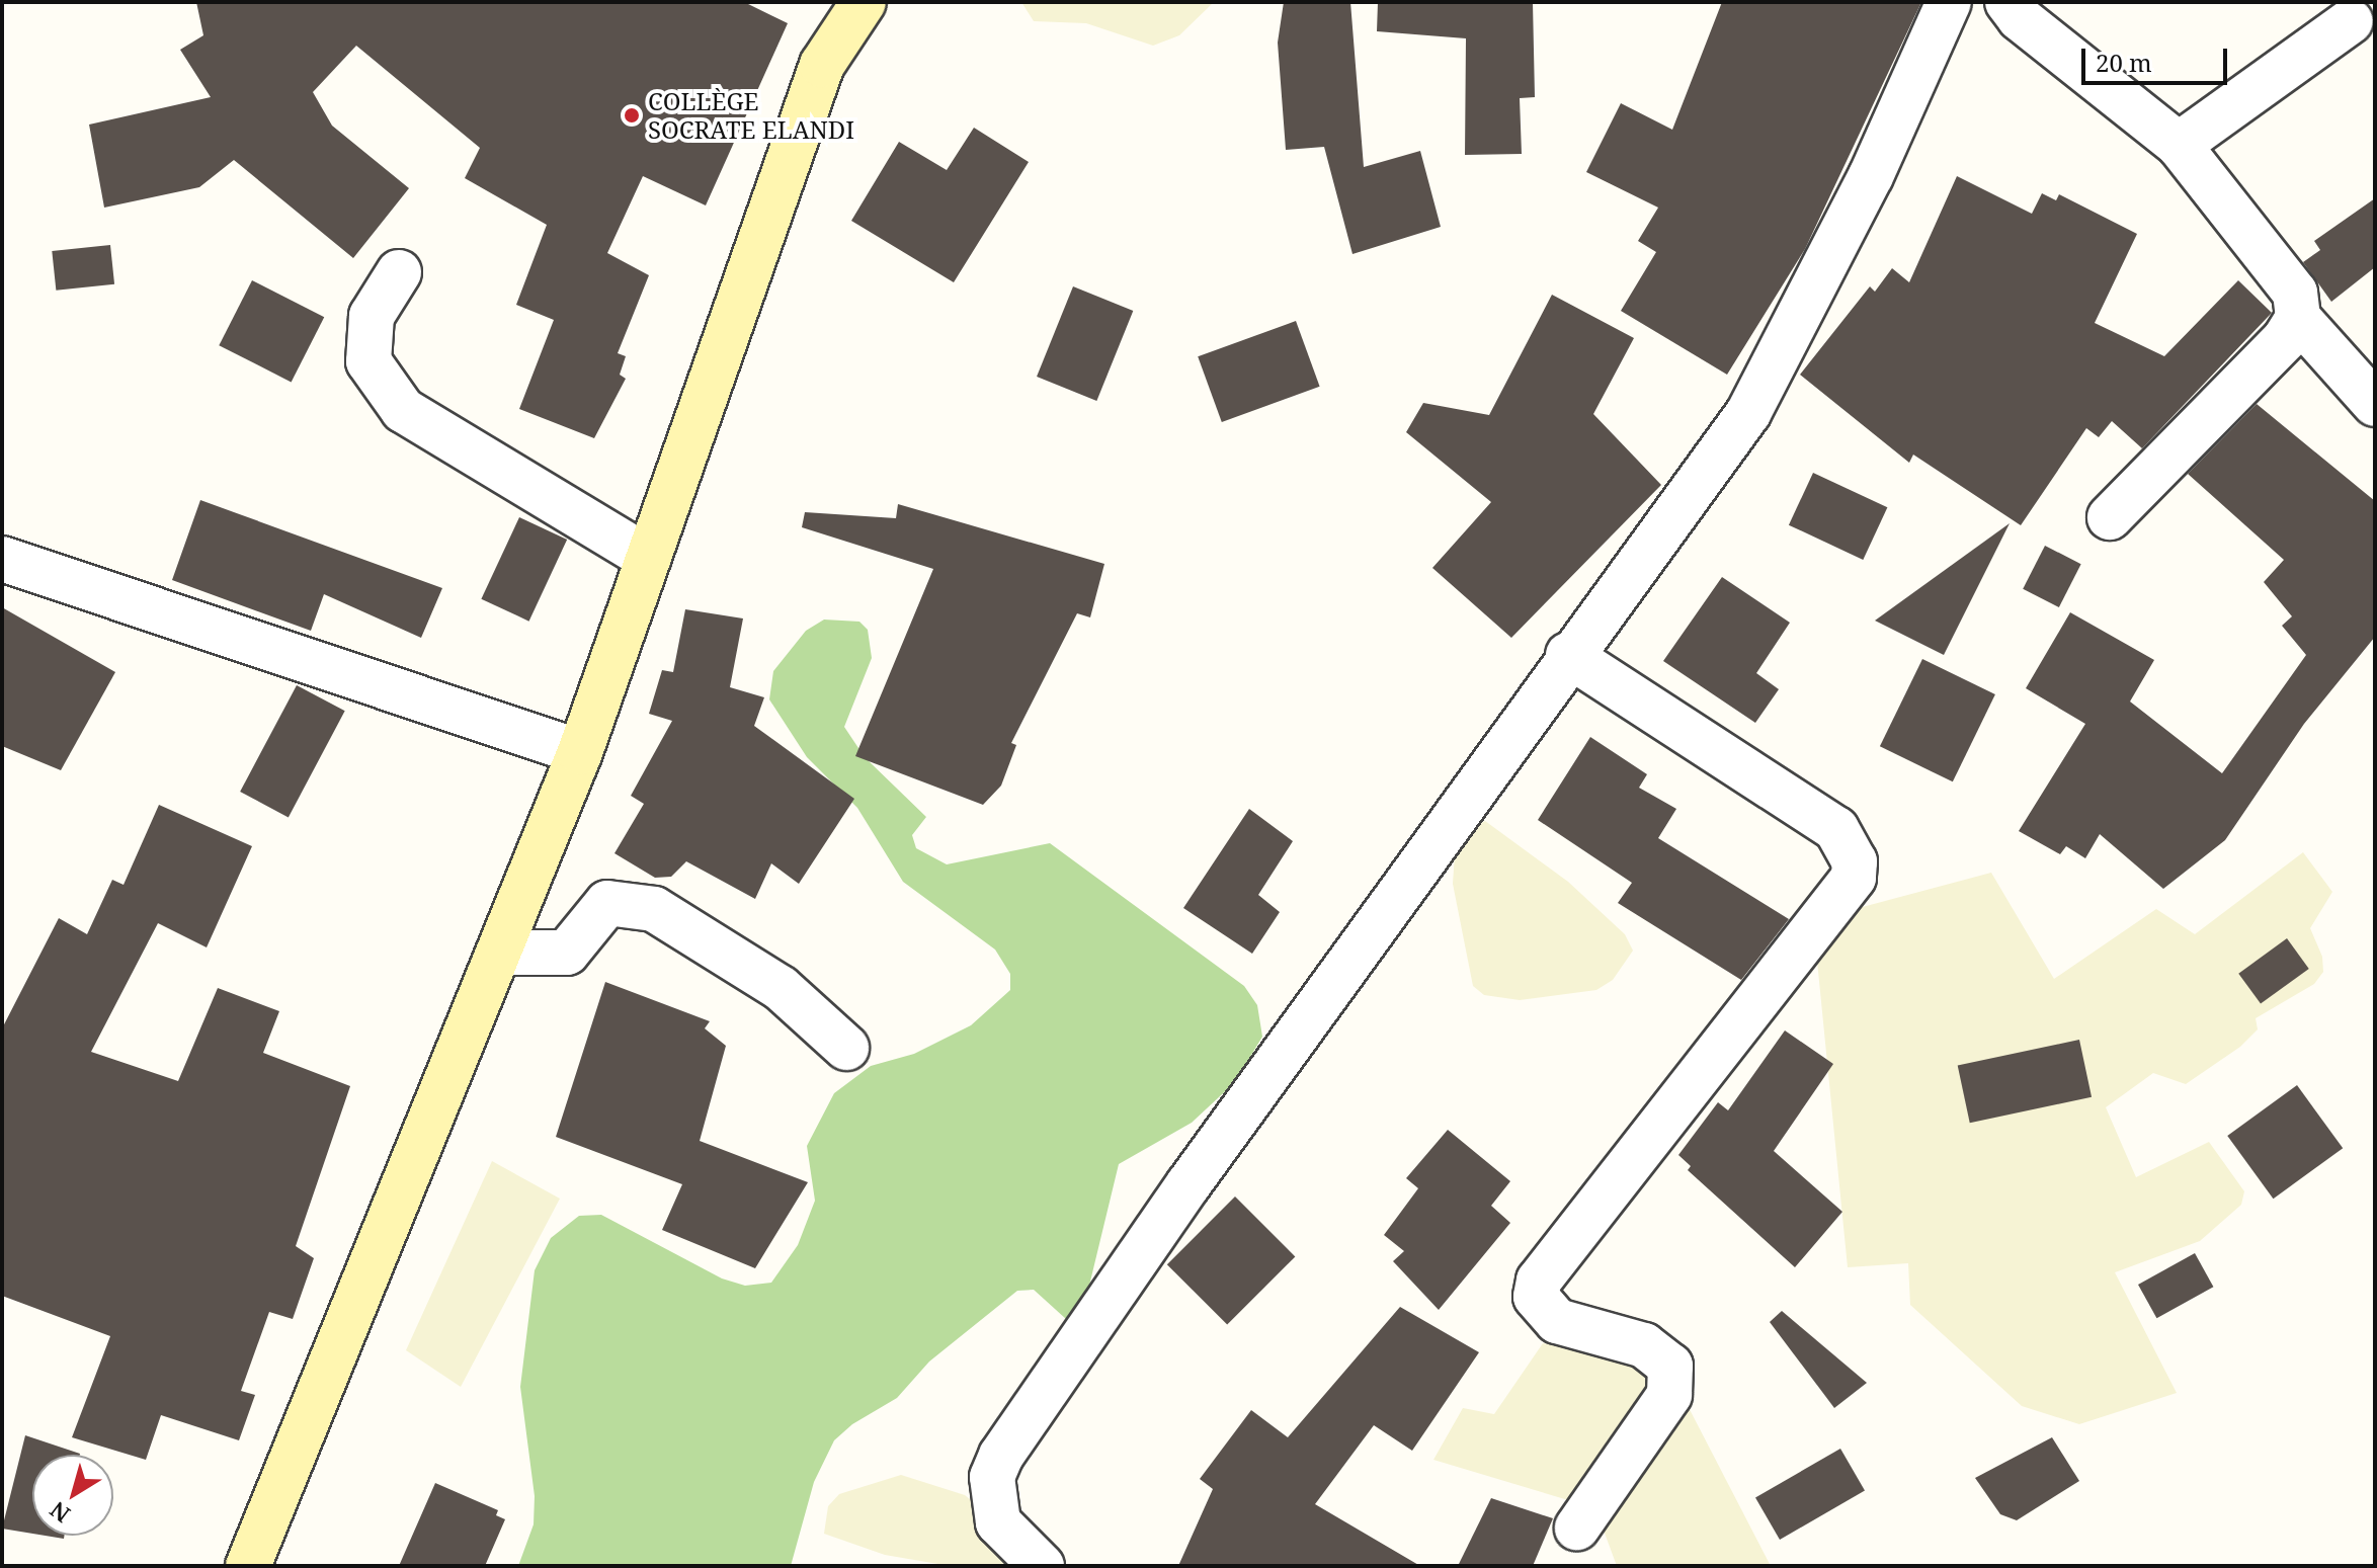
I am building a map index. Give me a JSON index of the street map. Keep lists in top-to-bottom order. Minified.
{"places":["COLLÈGE SOCRATE ELANDI"],"scale_bar":"20 m","north":"bottom left"}
